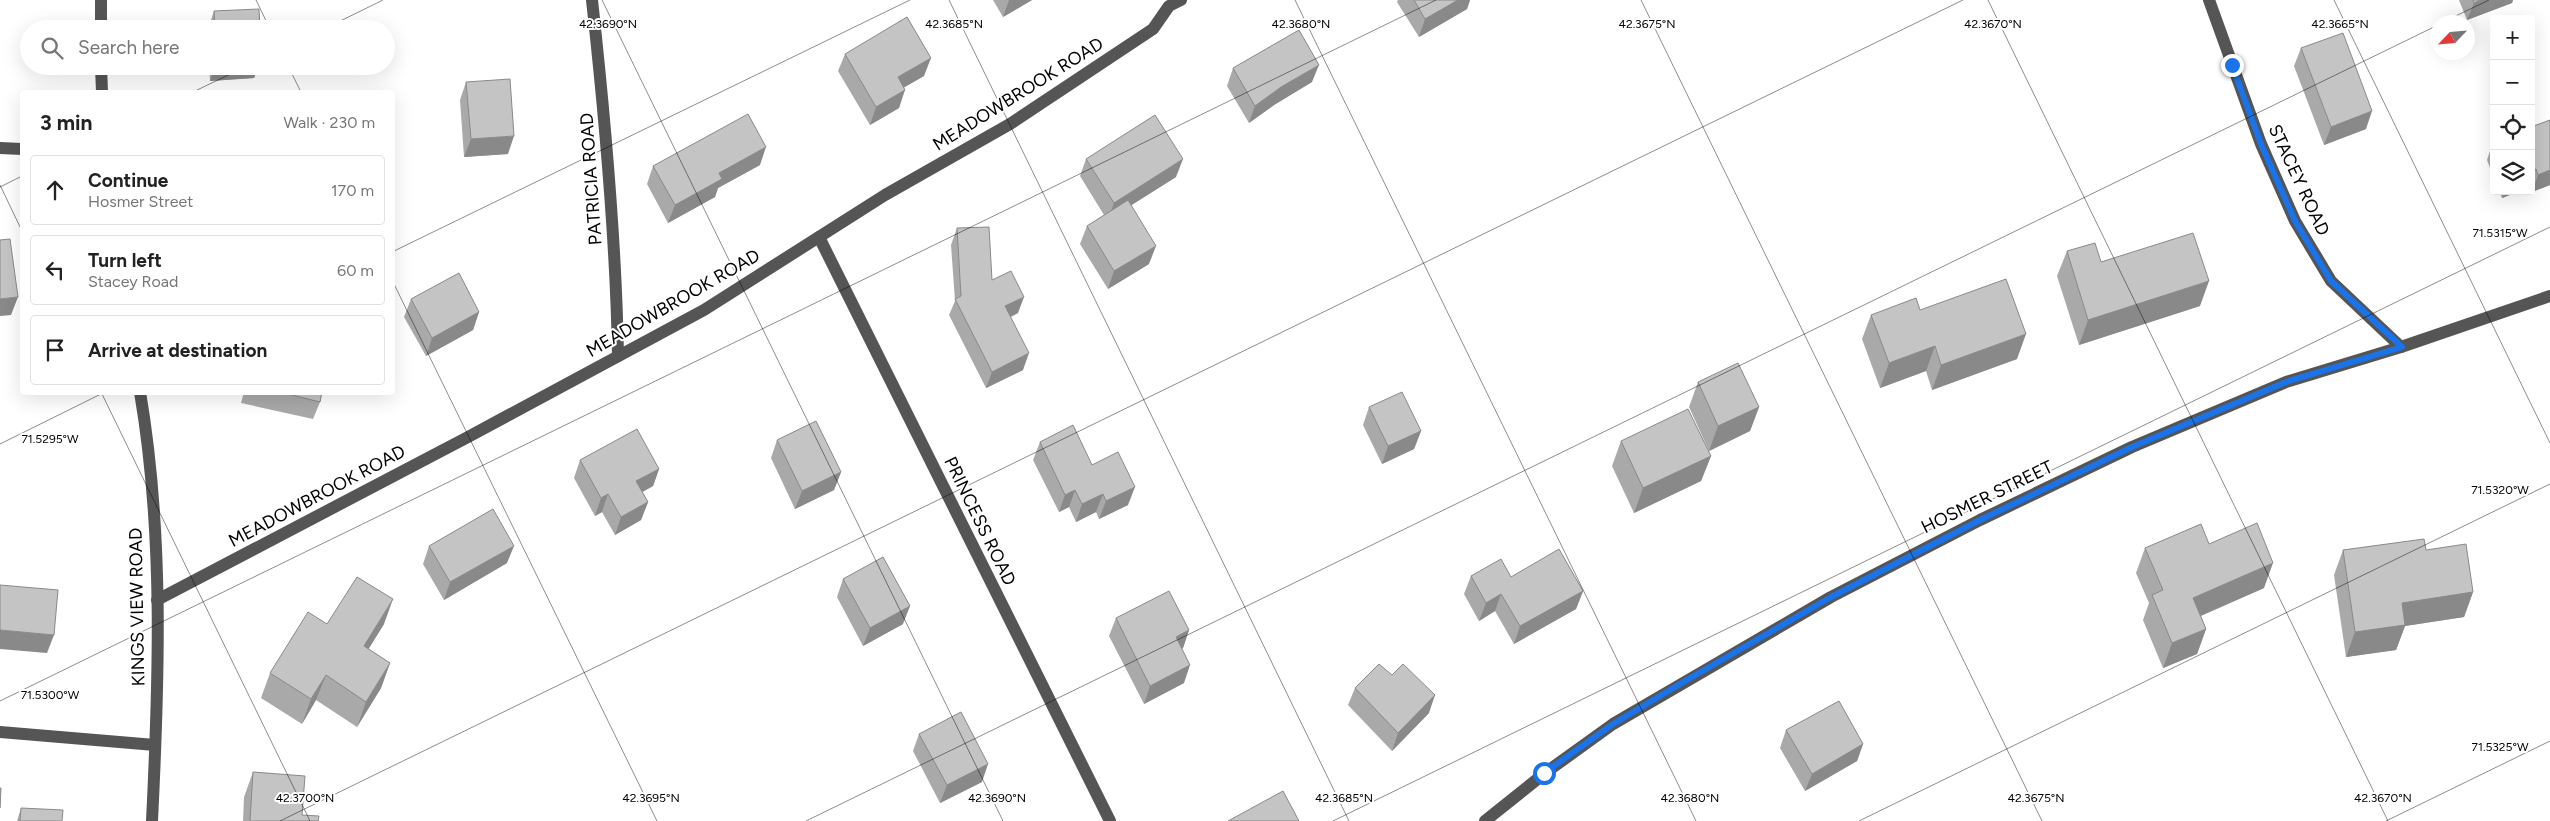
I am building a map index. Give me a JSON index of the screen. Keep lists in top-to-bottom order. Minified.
{"streets":{"street":["MEADOWBROOK ROAD","PATRICIA ROAD","STACEY ROAD","HOSMER STREET","PRINCESS ROAD","KINGS VIEW ROAD"]},"crossings":[["MEADOWBROOK ROAD","PATRICIA ROAD"],["MEADOWBROOK ROAD","PRINCESS ROAD"],["MEADOWBROOK ROAD","KINGS VIEW ROAD"],["STACEY ROAD","HOSMER STREET"]],"north":"bottom left","page":{"map_buttons":["+","−"],"search":"Search here","heading":["3 min","Walk · 230 m"],"list":[["Continue","Hosmer Street","170 m"],["Turn left","Stacey Road","60 m"],"Arrive at destination"]},"coordinates":["42.3670°N","42.3665°N","42.3690°N","42.3685°N","42.3680°N","42.3675°N","71.5315°W","71.5295°W","71.5320°W","71.5300°W","71.5325°W","42.3700°N","42.3695°N"]}
